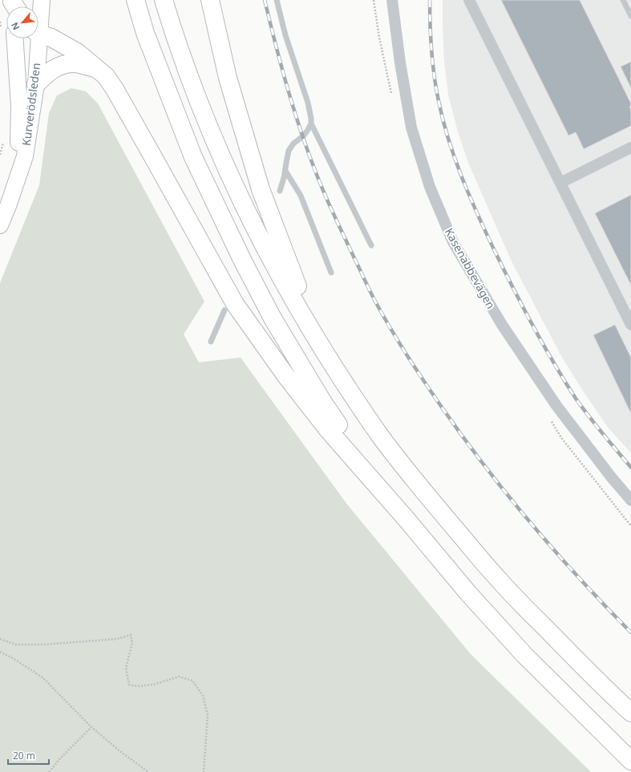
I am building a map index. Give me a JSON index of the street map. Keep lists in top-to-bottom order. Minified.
{"streets":{"main road":["Kurverödsleden"],"street":["Kasenabbevägen"]},"scale_bar":"20 m","north":"bottom left"}
